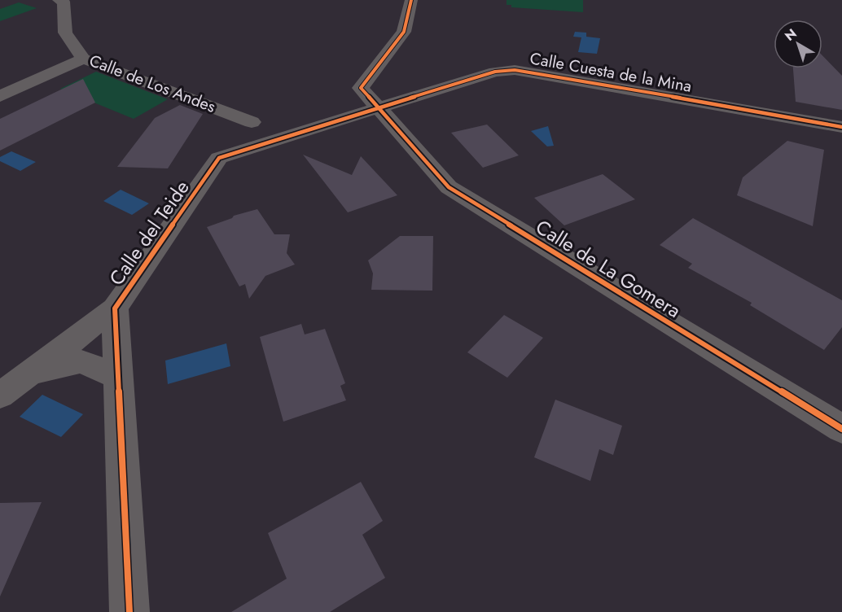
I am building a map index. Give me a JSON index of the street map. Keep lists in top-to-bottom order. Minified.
{"streets":{"street":["Calle Cuesta de la Mina","Calle de Los Andes","Calle del Teide","Calle de La Gomera"]},"crossings":[["Calle Cuesta de la Mina","Calle del Teide"],["Calle Cuesta de la Mina","Calle de La Gomera"],["Calle del Teide","Calle de La Gomera"]],"north":"top left"}
